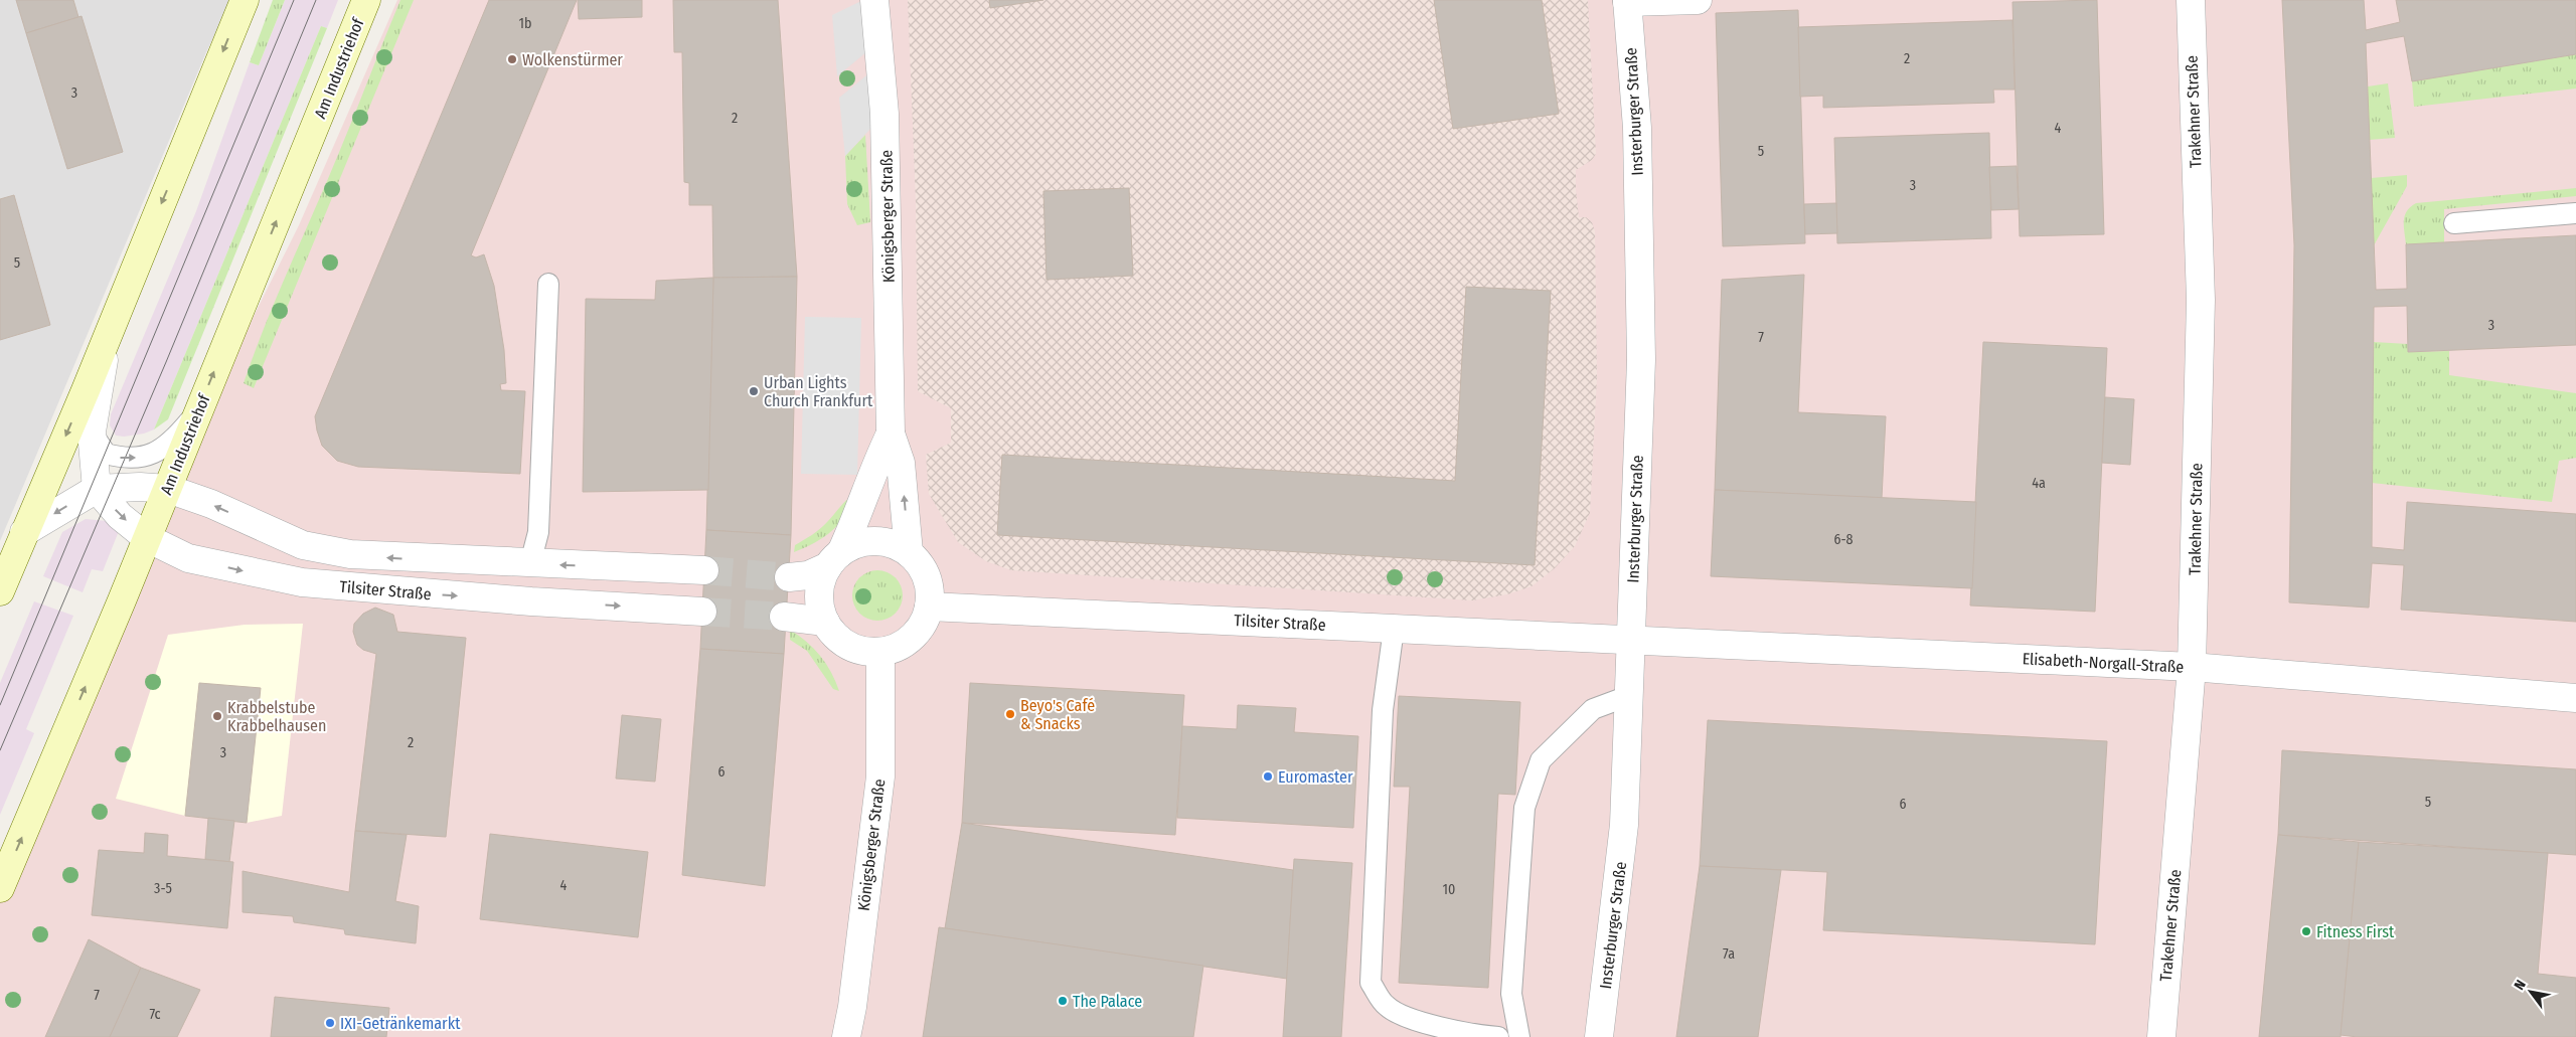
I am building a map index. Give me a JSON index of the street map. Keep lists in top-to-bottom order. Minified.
{"streets":{"main road":["Am Industriehof"],"street":["Insterburger Straße","Trakehner Straße","Königsberger Straße","Tilsiter Straße","Elisabeth-Norgall-Straße"]},"crossings":[["Am Industriehof","Tilsiter Straße"],["Insterburger Straße","Tilsiter Straße"],["Insterburger Straße","Elisabeth-Norgall-Straße"],["Trakehner Straße","Elisabeth-Norgall-Straße"],["Königsberger Straße","Tilsiter Straße"],["Tilsiter Straße","Elisabeth-Norgall-Straße"]],"places":["Wolkenstürmer","Urban Lights Church Frankfurt","Beyo's Café & Snacks","Krabbelstube Krabbelhausen","Euromaster","Fitness First","The Palace","IXI-Getränkemarkt"],"house_numbers":["1b","2","3","2","4","5","3","5","3","7","4a","6-8","2","3","6","5","6","4","3-5","10","7a","7","7c"],"north":"top left"}
